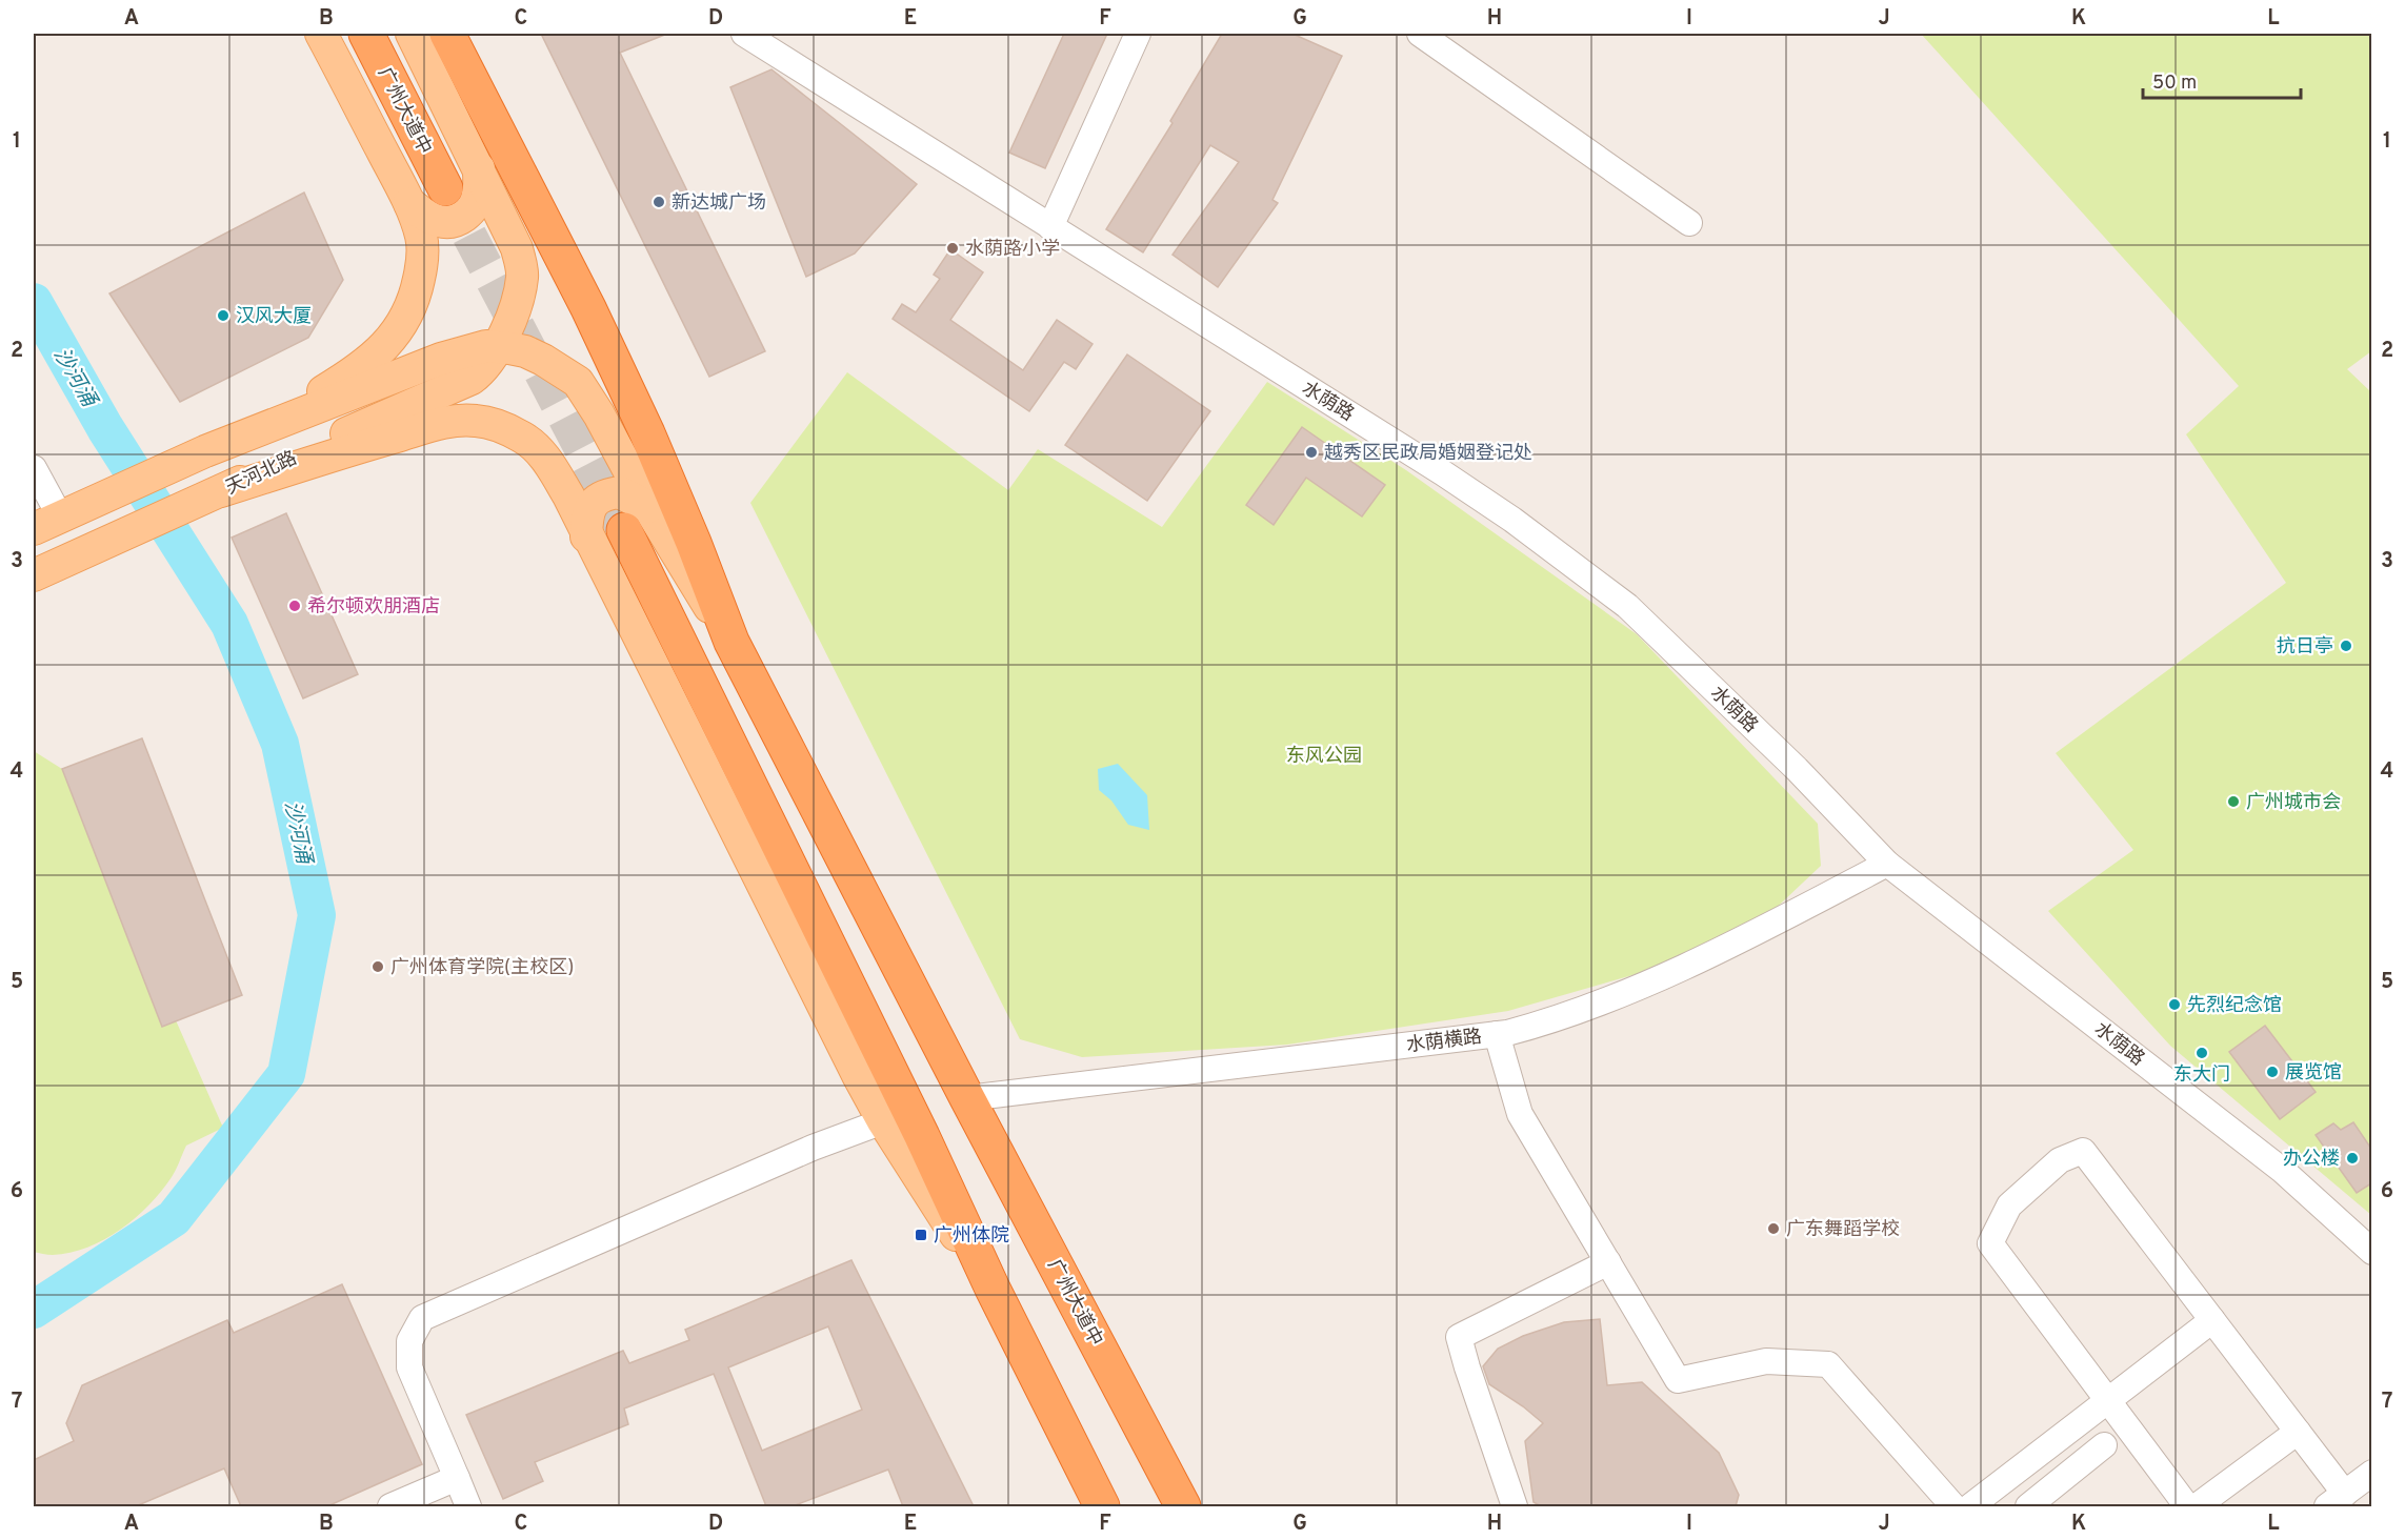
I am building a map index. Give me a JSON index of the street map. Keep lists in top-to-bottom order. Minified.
{"streets":{"highway":["广州大道中"],"main road":["天河北路"],"street":["水荫路","水荫横路"]},"crossings":[["广州大道中","水荫横路"],["水荫路","水荫横路"]],"water":["沙河涌"],"parks":["东风公园"],"places":{"other":["新达城广场","水荫路小学","汉风大厦","越秀区民政局婚姻登记处","希尔顿欢朋酒店","抗日亭","广州城市会","广州体育学院(主校区)","先烈纪念馆","东大门","展览馆","办公楼","广东舞蹈学校"],"transit":["广州体院"]},"scale_bar":"50 m","grid":{"columns":["A","B","C","D","E","F","G","H","I","J","K","L"],"rows":["1","2","3","4","5","6","7"]}}
